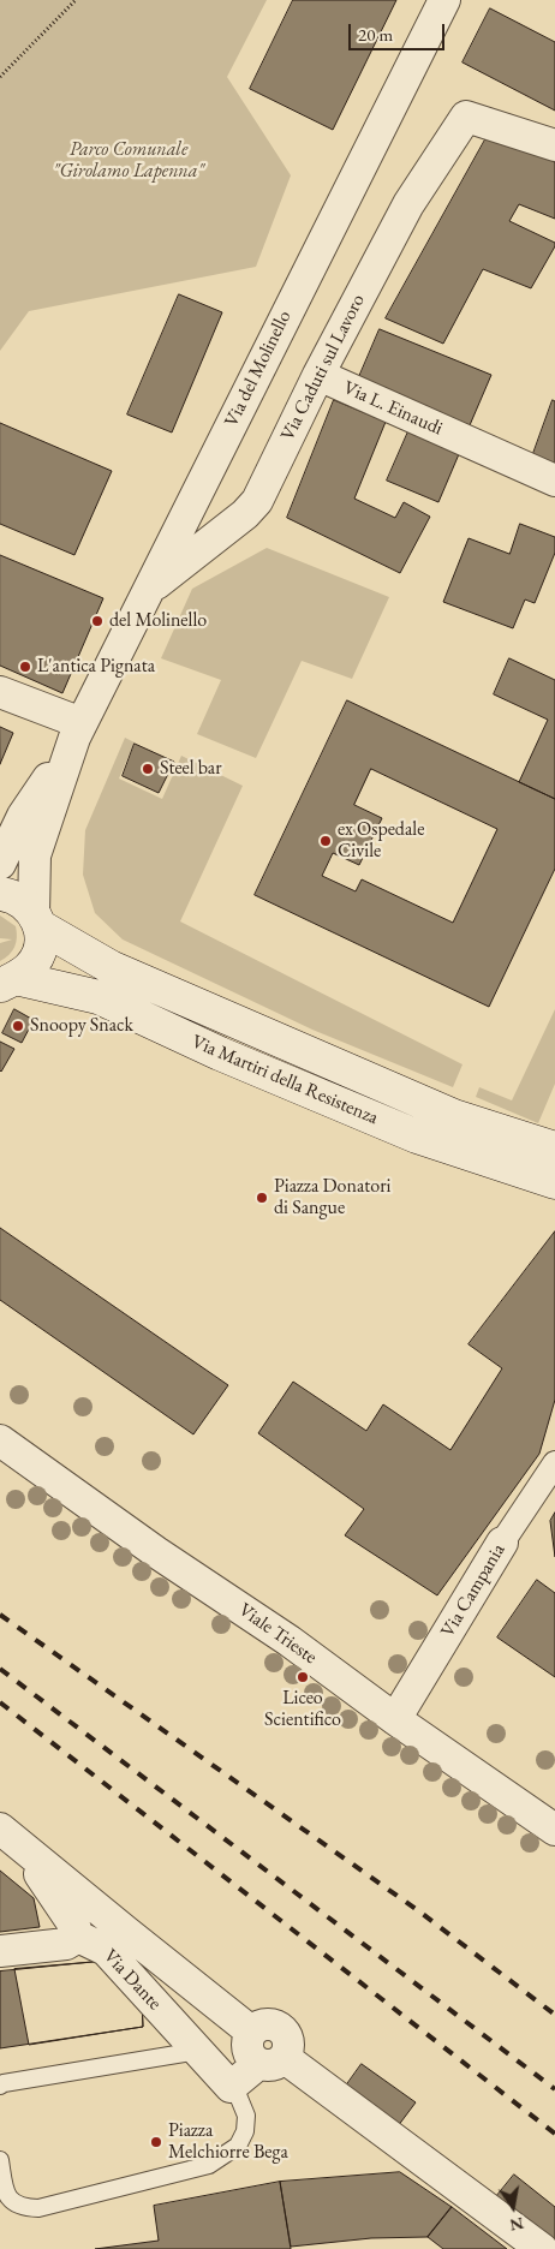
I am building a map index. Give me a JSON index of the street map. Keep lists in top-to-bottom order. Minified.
{"streets":{"main road":["Via Martiri della Resistenza"],"street":["Via Caduti sul Lavoro","Via del Molinello","Via L. Einaudi","Via Campania","Viale Trieste","Via Dante"]},"crossings":[["Via Caduti sul Lavoro","Via del Molinello"],["Via Caduti sul Lavoro","Via L. Einaudi"],["Via del Molinello","Via Martiri della Resistenza"],["Via Campania","Viale Trieste"]],"parks":["Parco Comunale \"Girolamo Lapenna\""],"places":["del Molinello","L'antica Pignata","Steel bar","ex Ospedale Civile","Snoopy Snack","Piazza Donatori di Sangue","Liceo Scientifico","Piazza Melchiorre Bega"],"scale_bar":"20 m","north":"bottom"}
